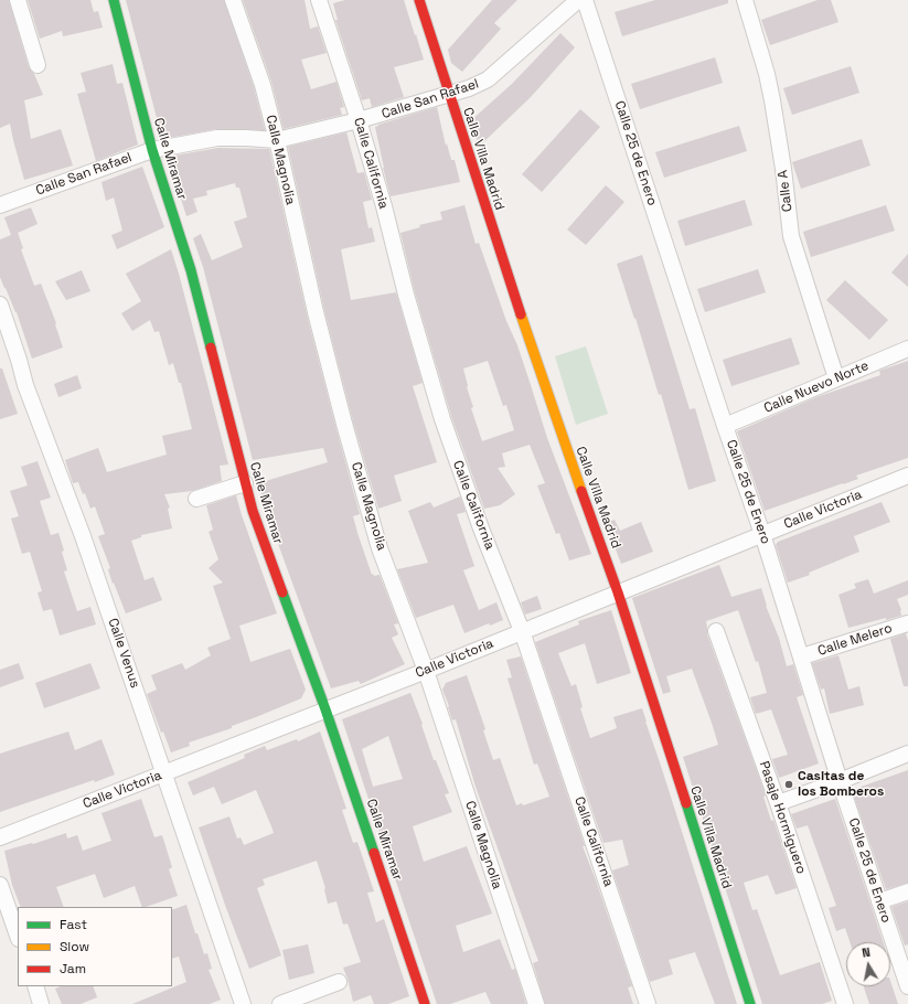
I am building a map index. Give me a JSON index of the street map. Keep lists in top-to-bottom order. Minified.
{"streets":{"street":["Calle San Rafael","Calle 25 de Enero","Calle Miramar","Calle Villa Madrid","Calle Magnolia","Calle California","Calle A","Calle Nuevo Norte","Calle Victoria","Calle Melero","Calle Venus","Pasaje Hormiguero"]},"crossings":[["Calle San Rafael","Calle Miramar"],["Calle San Rafael","Calle Villa Madrid"],["Calle San Rafael","Calle Magnolia"],["Calle San Rafael","Calle California"],["Calle 25 de Enero","Calle Nuevo Norte"],["Calle 25 de Enero","Calle Victoria"],["Calle 25 de Enero","Calle Melero"],["Calle Miramar","Calle Victoria"],["Calle Villa Madrid","Calle Victoria"],["Calle Magnolia","Calle Victoria"],["Calle California","Calle Victoria"],["Calle A","Calle Nuevo Norte"],["Calle Victoria","Calle Venus"]],"places":["Casitas de los Bomberos"],"legend":["Fast","Slow","Jam"],"north":"top"}
